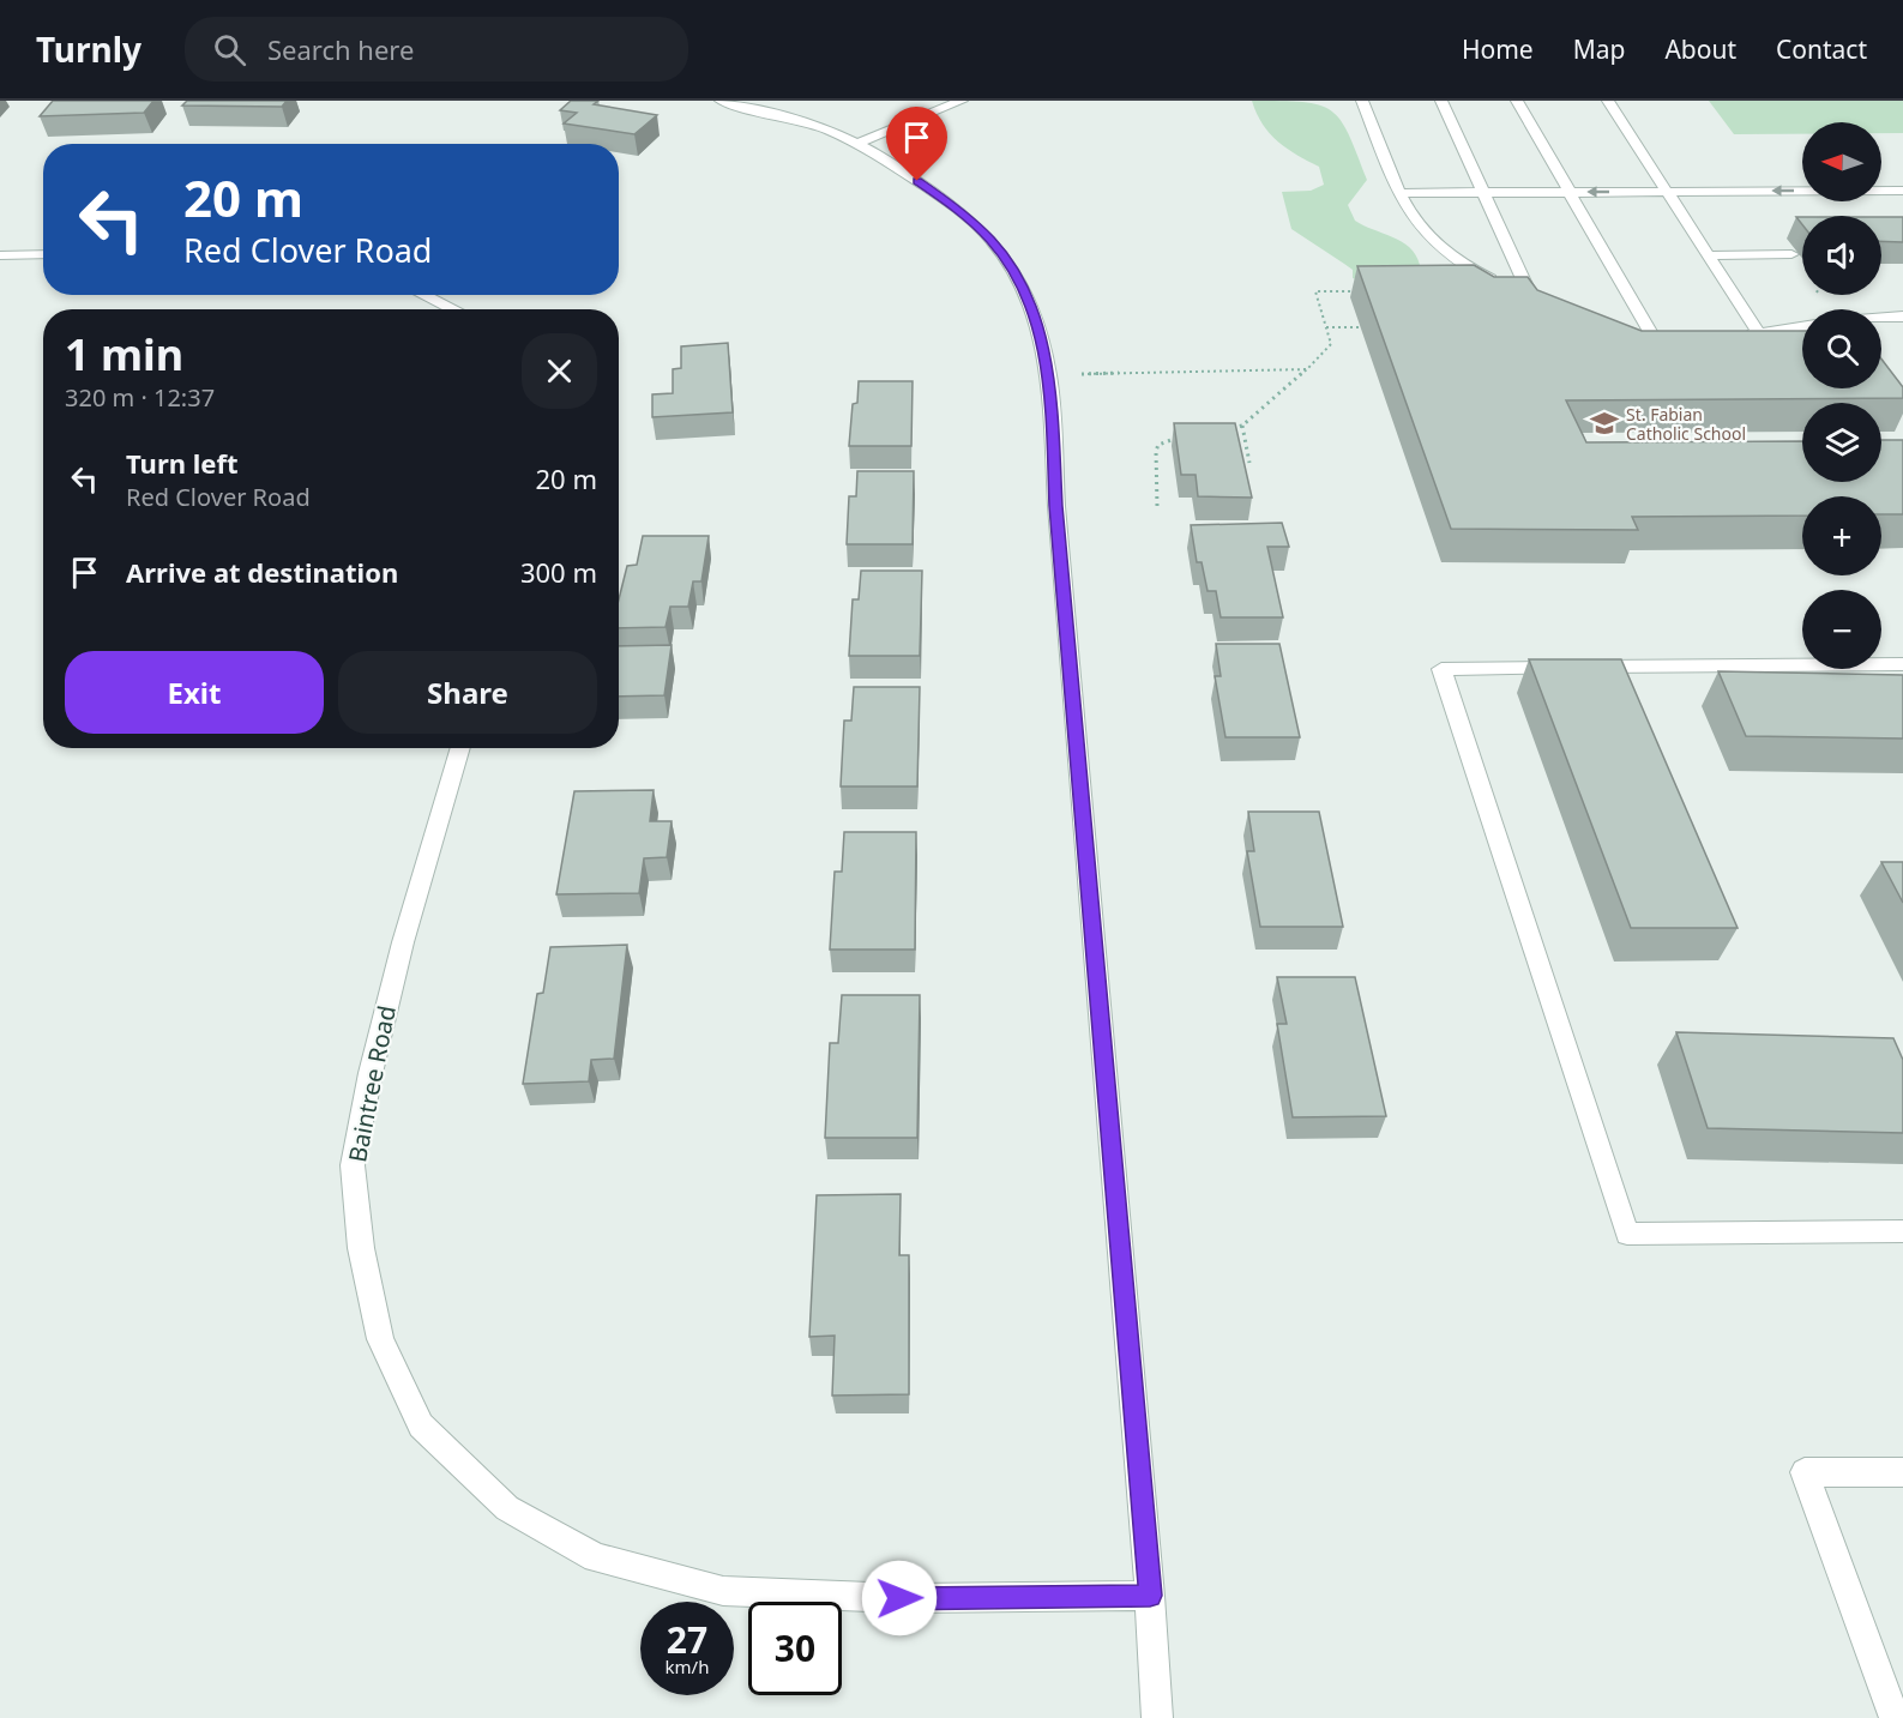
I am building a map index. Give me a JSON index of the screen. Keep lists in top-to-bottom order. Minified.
{"streets":{"street":["Baintree Road"]},"places":{"school or university":["St. Fabian Catholic School"]},"north":"left","page":{"header":"Turnly","search":"Search here","nav":["Home","Map","About","Contact"],"map_buttons":["+","−"],"turn":["20 m","Red Clover Road"],"heading":["1 min","320 m · 12:37"],"list":[{"name":"Turn left","note":"Red Clover Road","value":"20 m"},{"name":"Arrive at destination","value":"300 m"}],"buttons":["Exit","Share"],"speed":"27 km/h","limit":"30"}}
